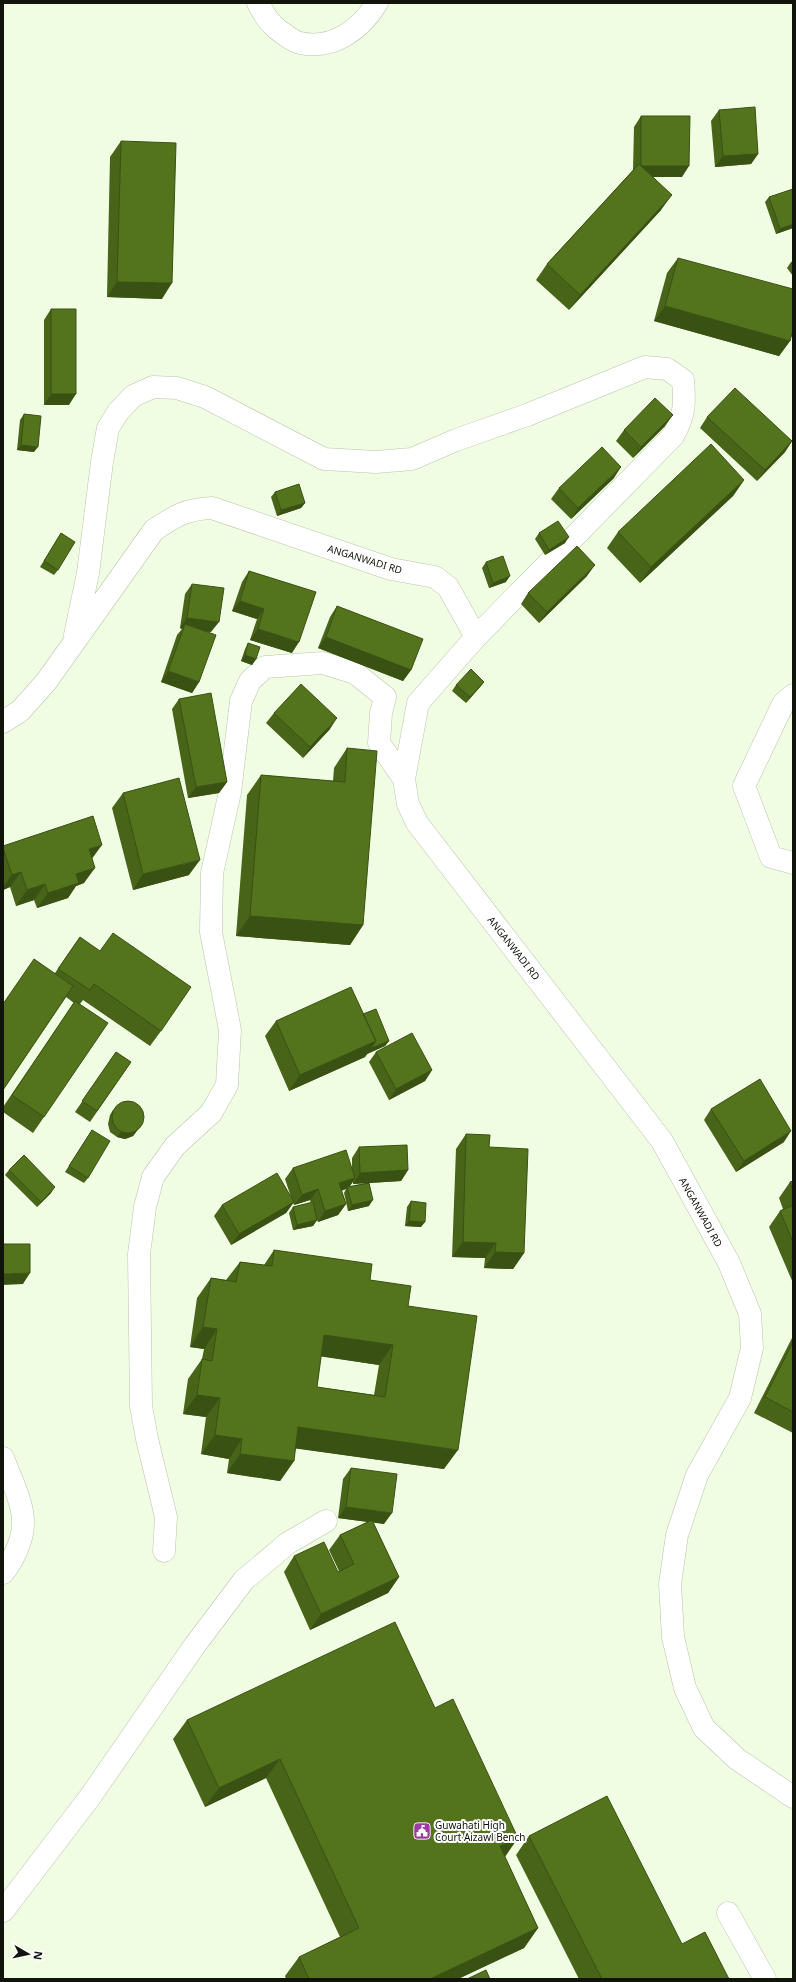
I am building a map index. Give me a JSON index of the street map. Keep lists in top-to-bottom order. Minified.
{"streets":{"street":["ANGANWADI RD"]},"places":{"public building":["Guwahati High Court Aizawl Bench"]},"north":"right"}
